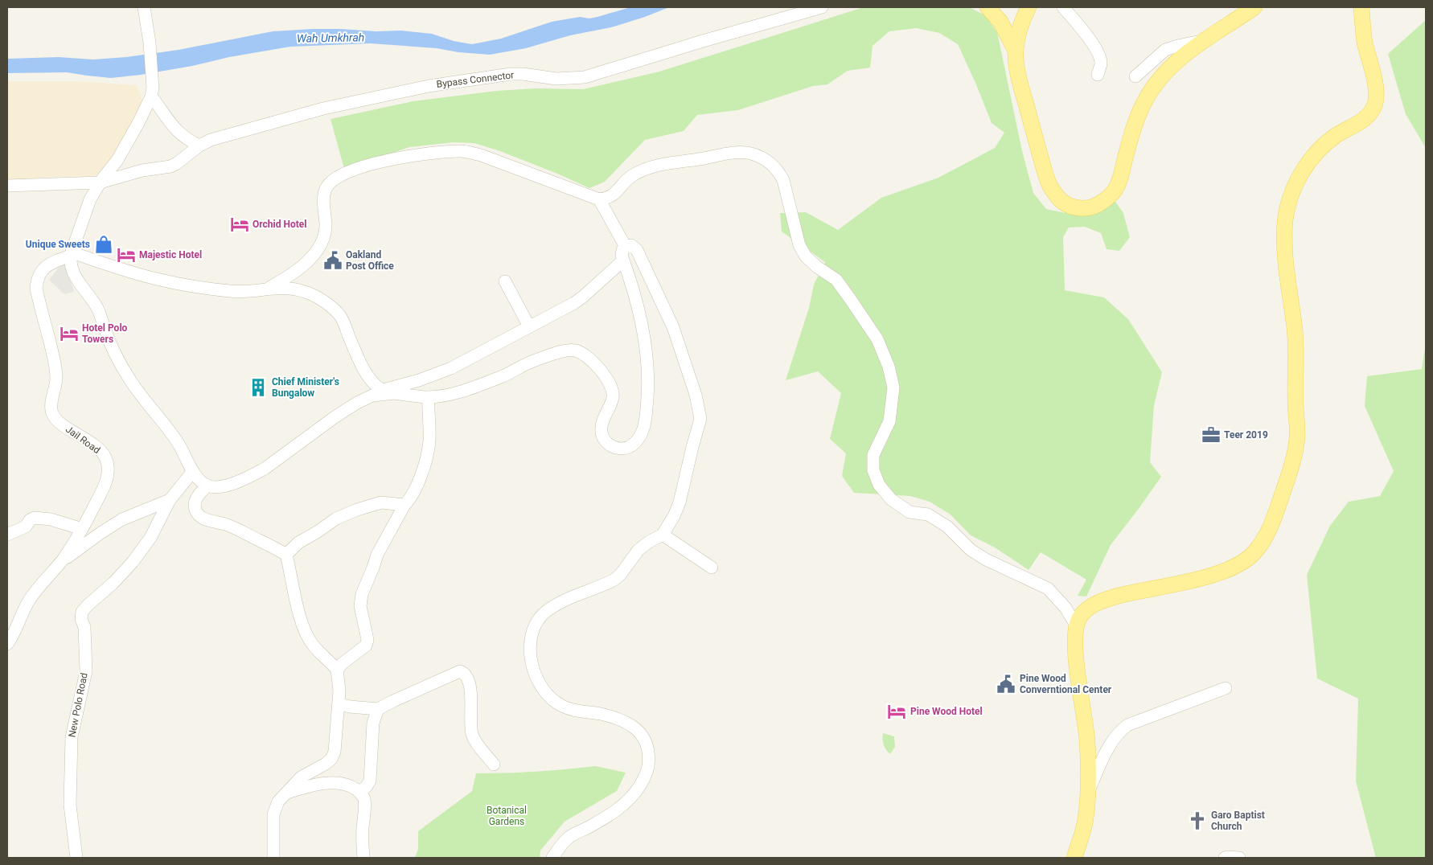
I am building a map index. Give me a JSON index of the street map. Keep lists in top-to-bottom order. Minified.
{"streets":{"street":["Bypass Connector","Jail Road","New Polo Road"]},"water":["Wah Umkhrah"],"parks":["Botanical Gardens"],"places":{"hotel":["Orchid Hotel","Majestic Hotel","Hotel Polo Towers","Pine Wood Hotel"],"shop":["Unique Sweets"],"public building":["Oakland Post Office","Pine Wood Converntional Center"],"building":["Chief Minister's Bungalow"],"office":["Teer 2019"],"church":["Garo Baptist Church"]}}
